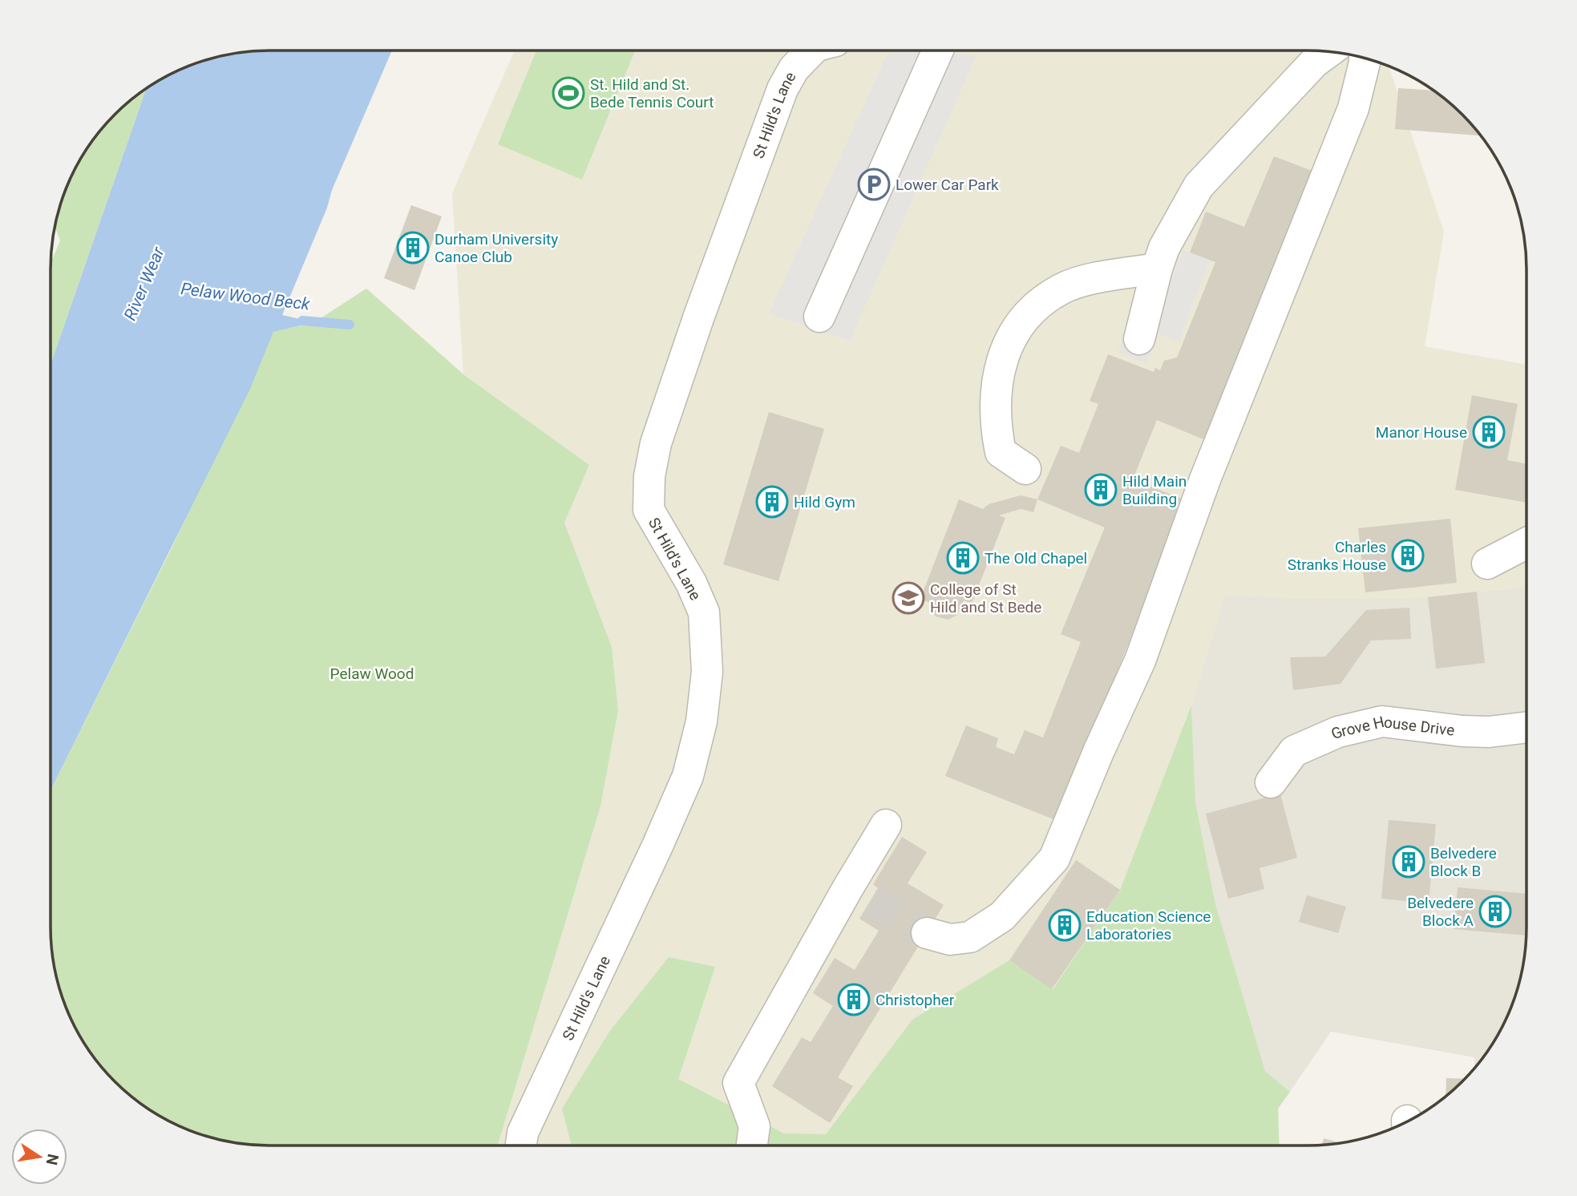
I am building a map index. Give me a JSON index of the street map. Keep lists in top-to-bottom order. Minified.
{"streets":{"street":["St Hild's Lane","Grove House Drive"]},"water":["River Wear","Pelaw Wood Beck"],"parks":["Pelaw Wood"],"places":{"sports":["St. Hild and St. Bede Tennis Court"],"parking":["Lower Car Park"],"building":["Durham University Canoe Club","Manor House","Hild Main Building","Hild Gym","Charles Stranks House","The Old Chapel","Belvedere Block B","Belvedere Block A","Education Science Laboratories","Christopher"],"school or university":["College of St Hild and St Bede"]},"north":"right"}
